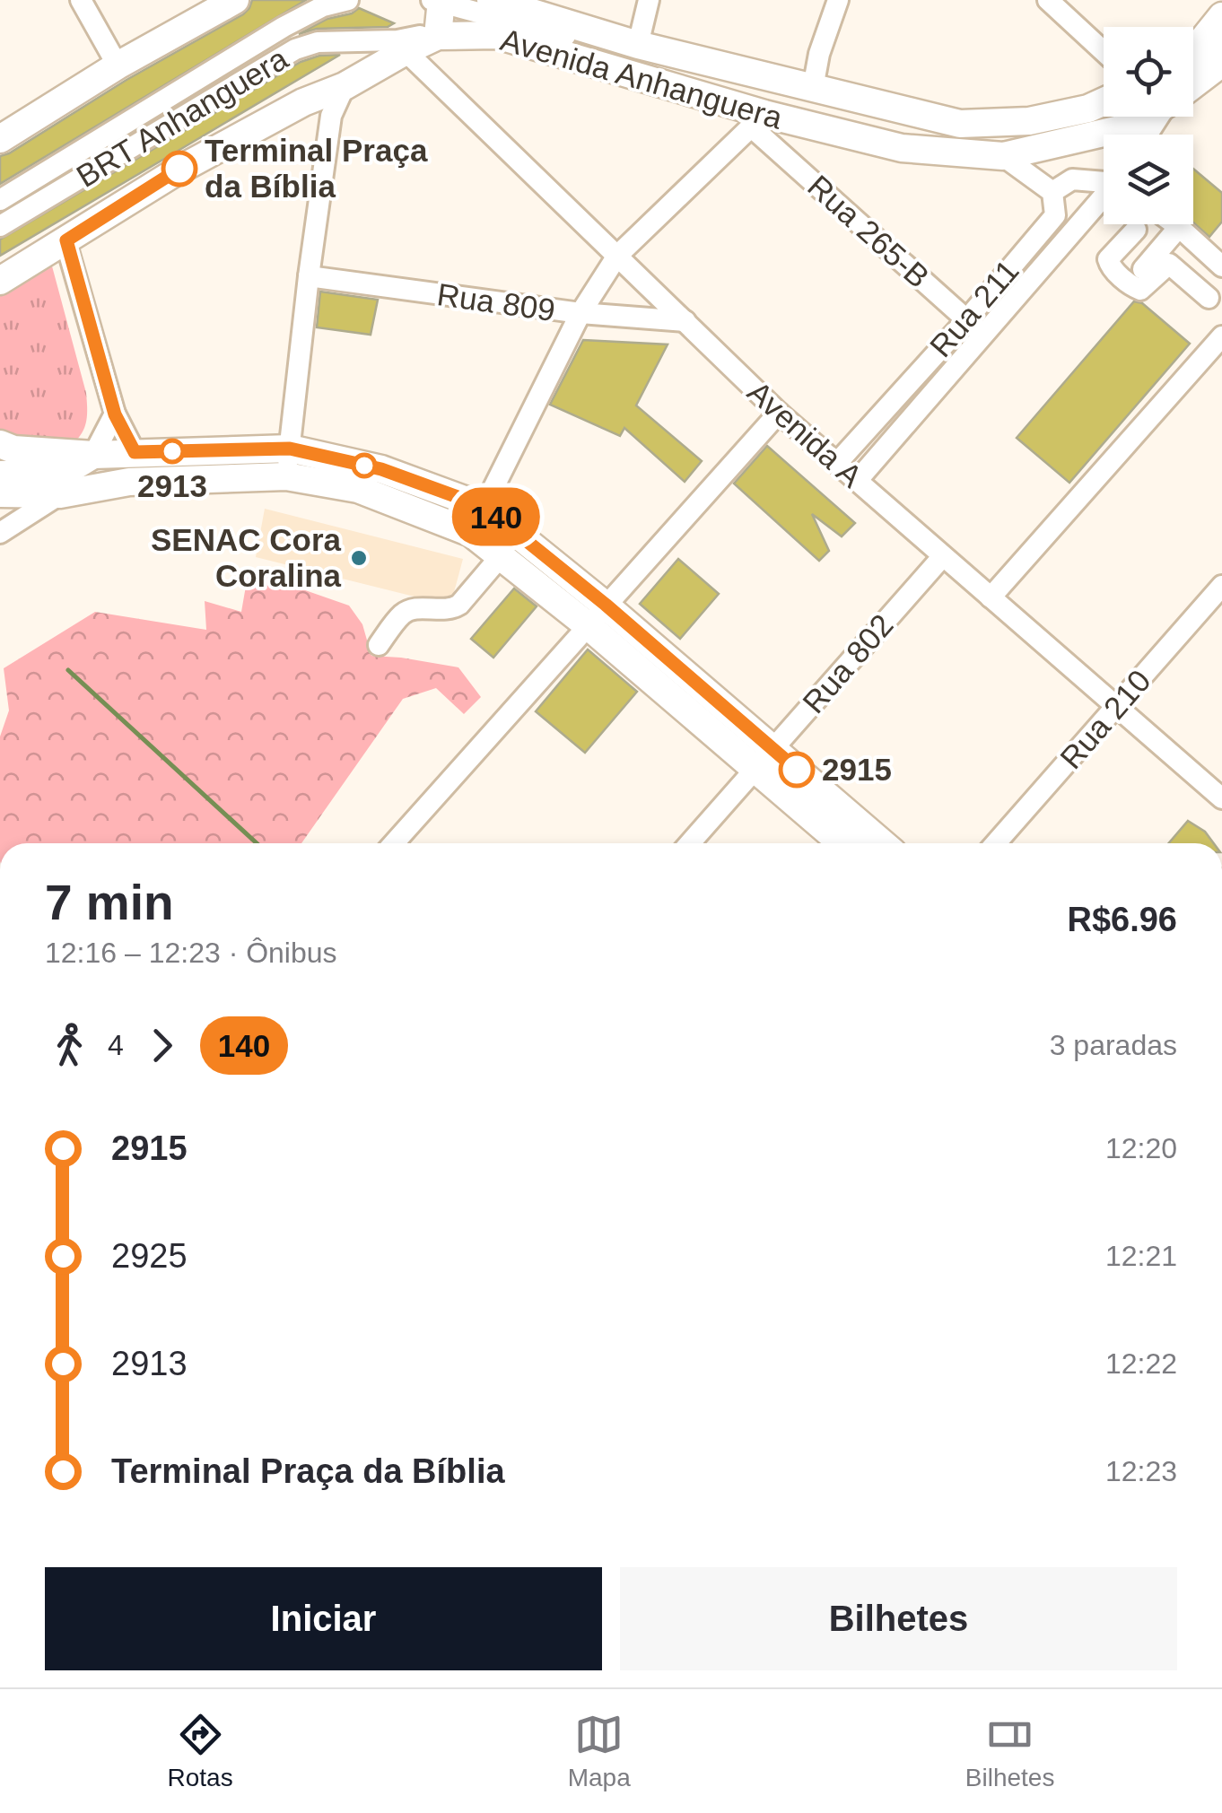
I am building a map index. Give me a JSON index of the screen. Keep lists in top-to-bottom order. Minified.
{"streets":{"main road":["Avenida Anhanguera"],"street":["BRT Anhanguera","Rua 265-B","Rua 809","Rua 211","Avenida A","Rua 802","Rua 210"]},"crossings":[["Avenida Anhanguera","BRT Anhanguera"],["Avenida Anhanguera","Rua 265-B"],["Avenida Anhanguera","Avenida A"],["Rua 265-B","Rua 211"],["Rua 809","Avenida A"],["Rua 211","Avenida A"],["Avenida A","Rua 802"],["Avenida A","Rua 210"]],"places":["Terminal Praça da Bíblia","2913","SENAC Cora Coralina","2915"],"lines":["bus line 140"],"page":{"on_map":"140","heading":["7 min","12:16 – 12:23 · Ônibus","R$6.96"],"legs":["4","140","3 paradas"],"list":[{"name":"2915","value":"12:20"},{"name":"2925","value":"12:21"},{"name":"2913","value":"12:22"},{"name":"Terminal Praça da Bíblia","value":"12:23"}],"buttons":["Iniciar","Bilhetes"],"tabs":["Rotas","Mapa","Bilhetes"]}}
